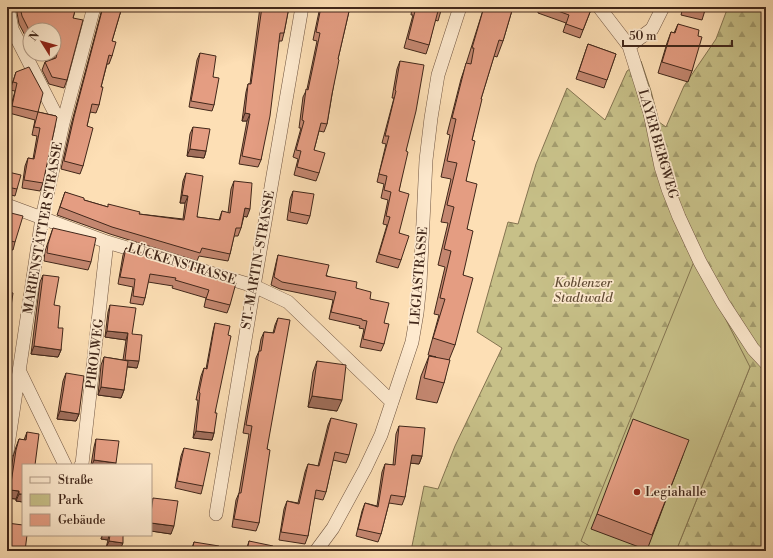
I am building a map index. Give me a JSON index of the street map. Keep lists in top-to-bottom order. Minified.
{"streets":{"street":["LAYER BERGWEG","MARIENSTÄTTER STRASSE","ST.-MARTIN-STRASSE","LÜCKENSTRASSE","LEGIASTRASSE","PIROLWEG"]},"crossings":[["MARIENSTÄTTER STRASSE","LÜCKENSTRASSE"],["ST.-MARTIN-STRASSE","LÜCKENSTRASSE"],["LÜCKENSTRASSE","LEGIASTRASSE"],["LÜCKENSTRASSE","PIROLWEG"]],"parks":["Koblenzer Stadtwald"],"places":["Legiahalle"],"legend":["Straße","Park","Gebäude"],"scale_bar":"50 m","north":"top left"}
